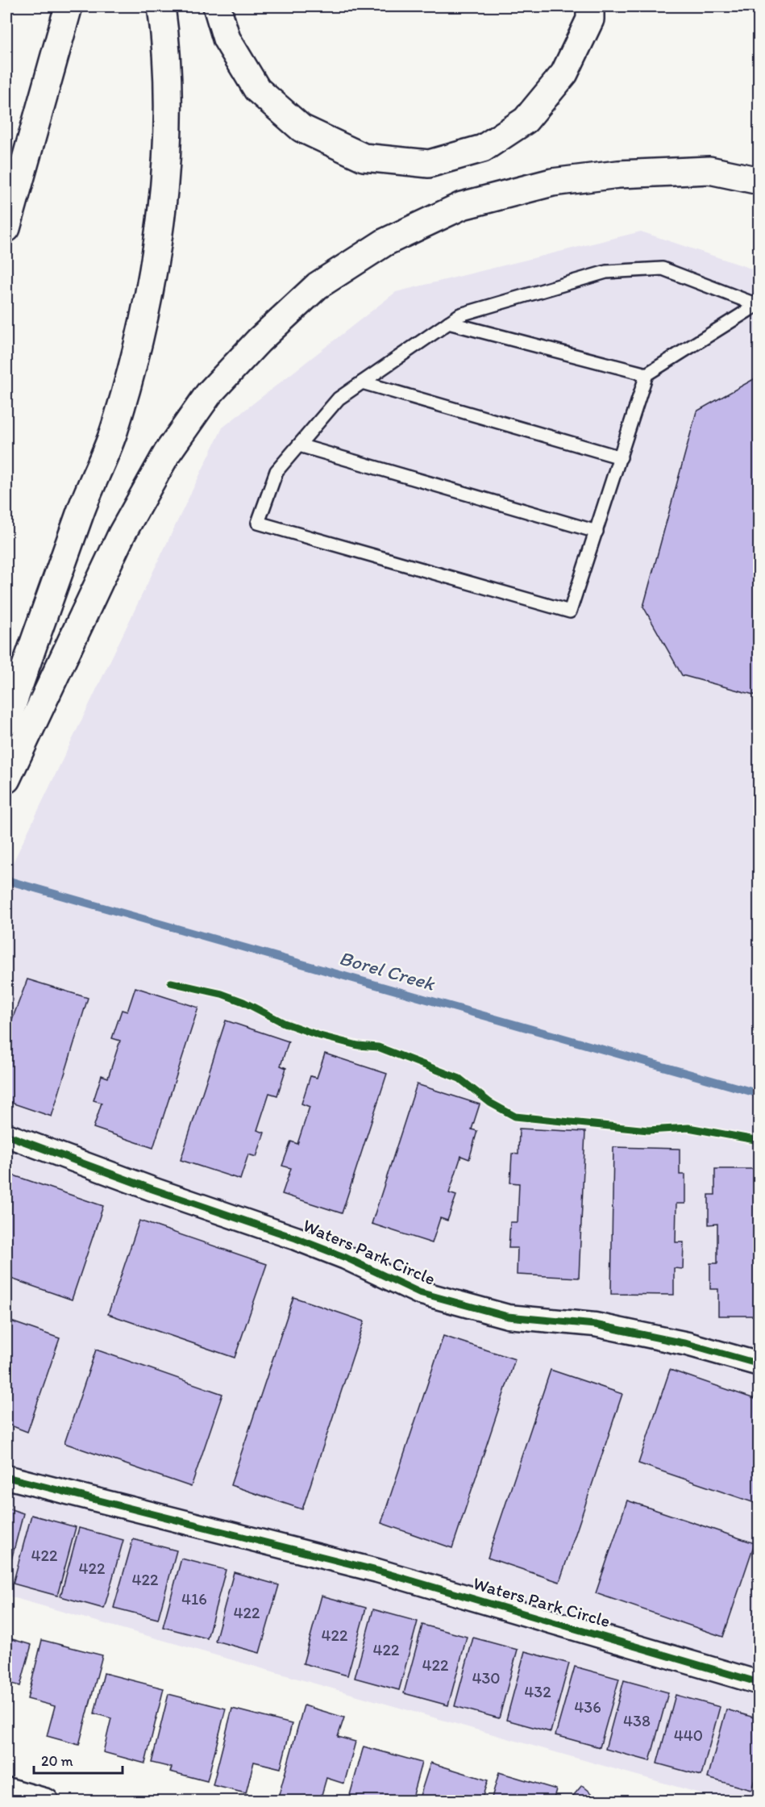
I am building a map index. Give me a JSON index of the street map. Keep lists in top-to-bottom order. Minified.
{"streets":{"street":["Waters Park Circle"]},"water":["Borel Creek"],"house_numbers":["422","422","422","416","422","422","422","422","430","432","436","438","440"],"scale_bar":"20 m"}
